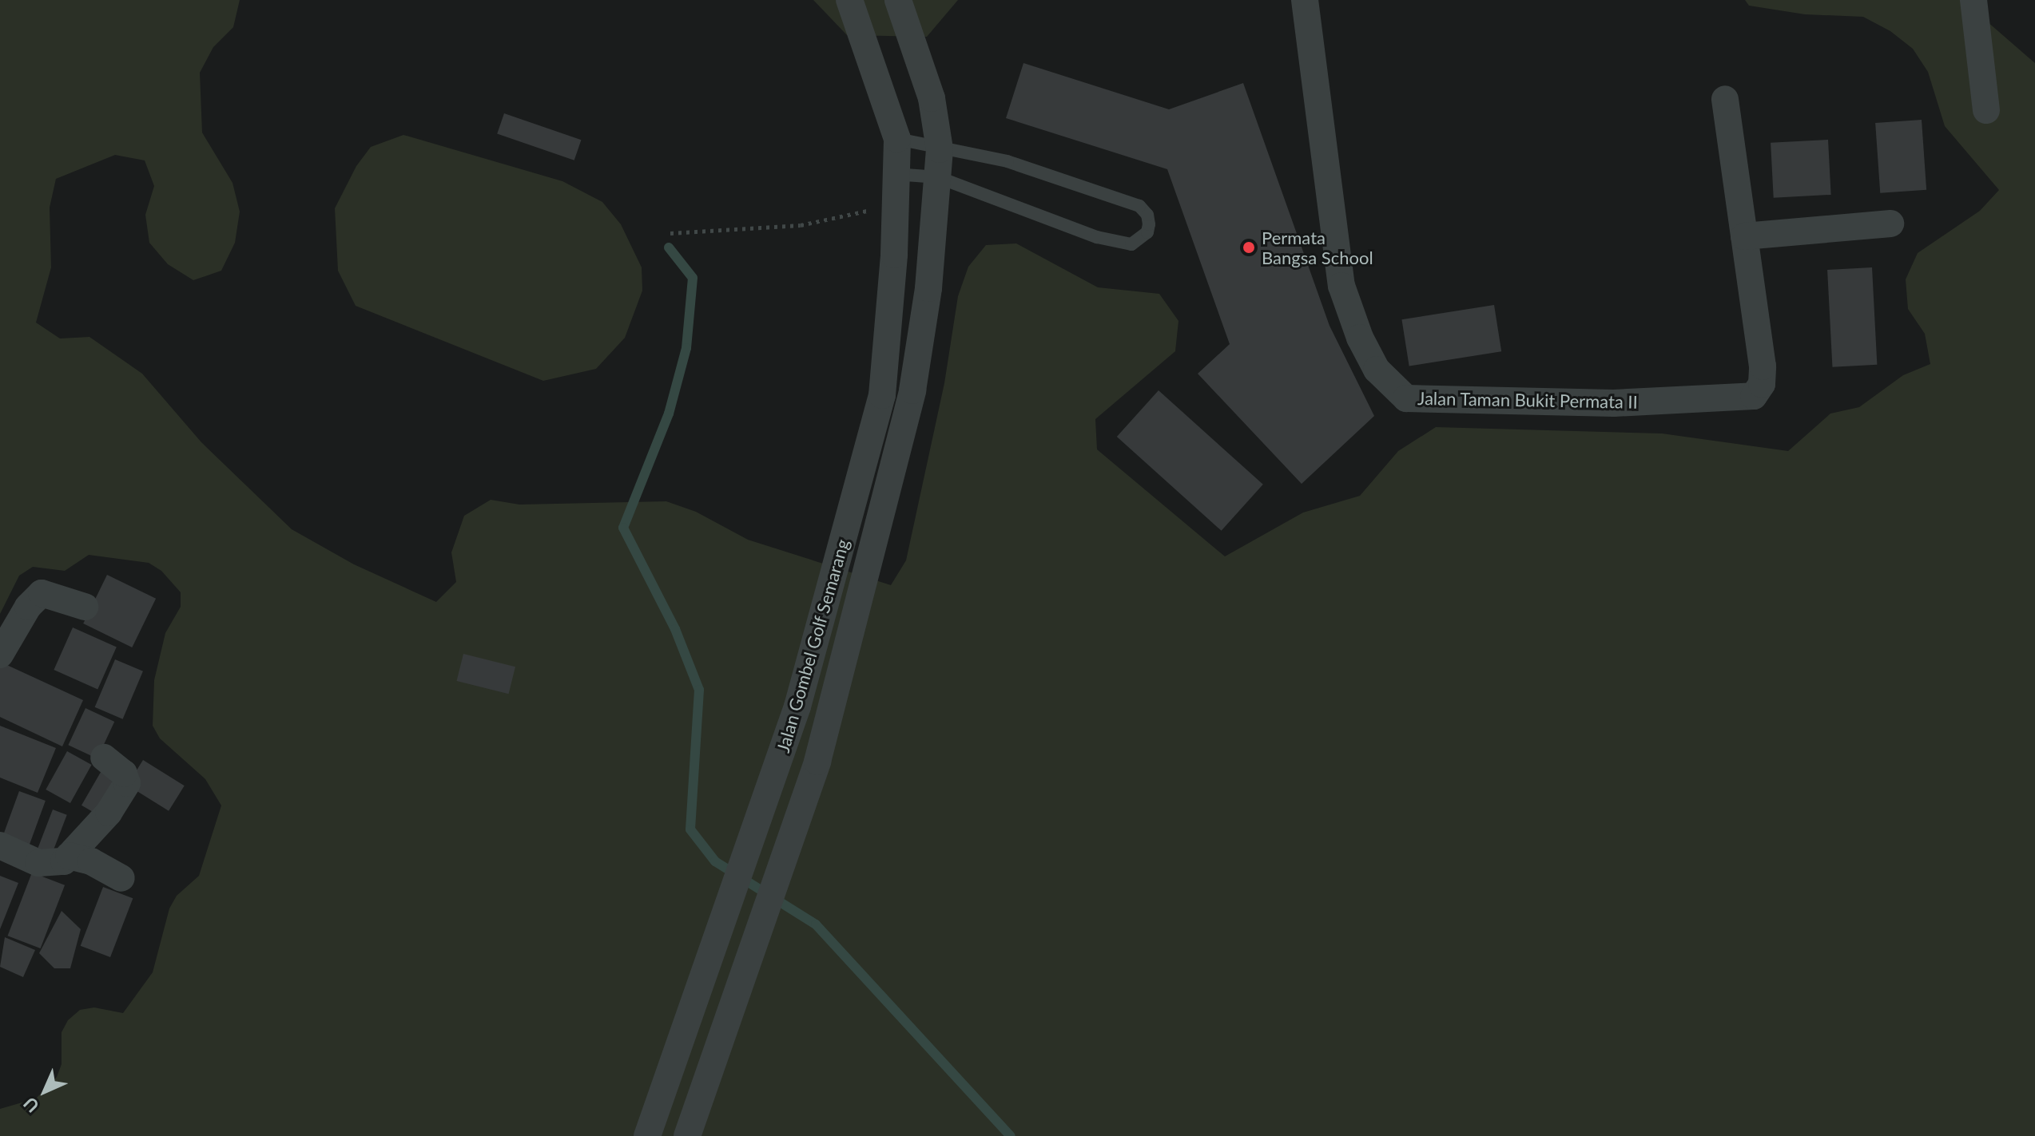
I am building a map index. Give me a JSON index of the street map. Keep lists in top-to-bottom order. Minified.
{"streets":{"street":["Jalan Taman Bukit Permata II","Jalan Gombel Golf Semarang"]},"places":["Permata Bangsa School"],"north":"bottom left"}
